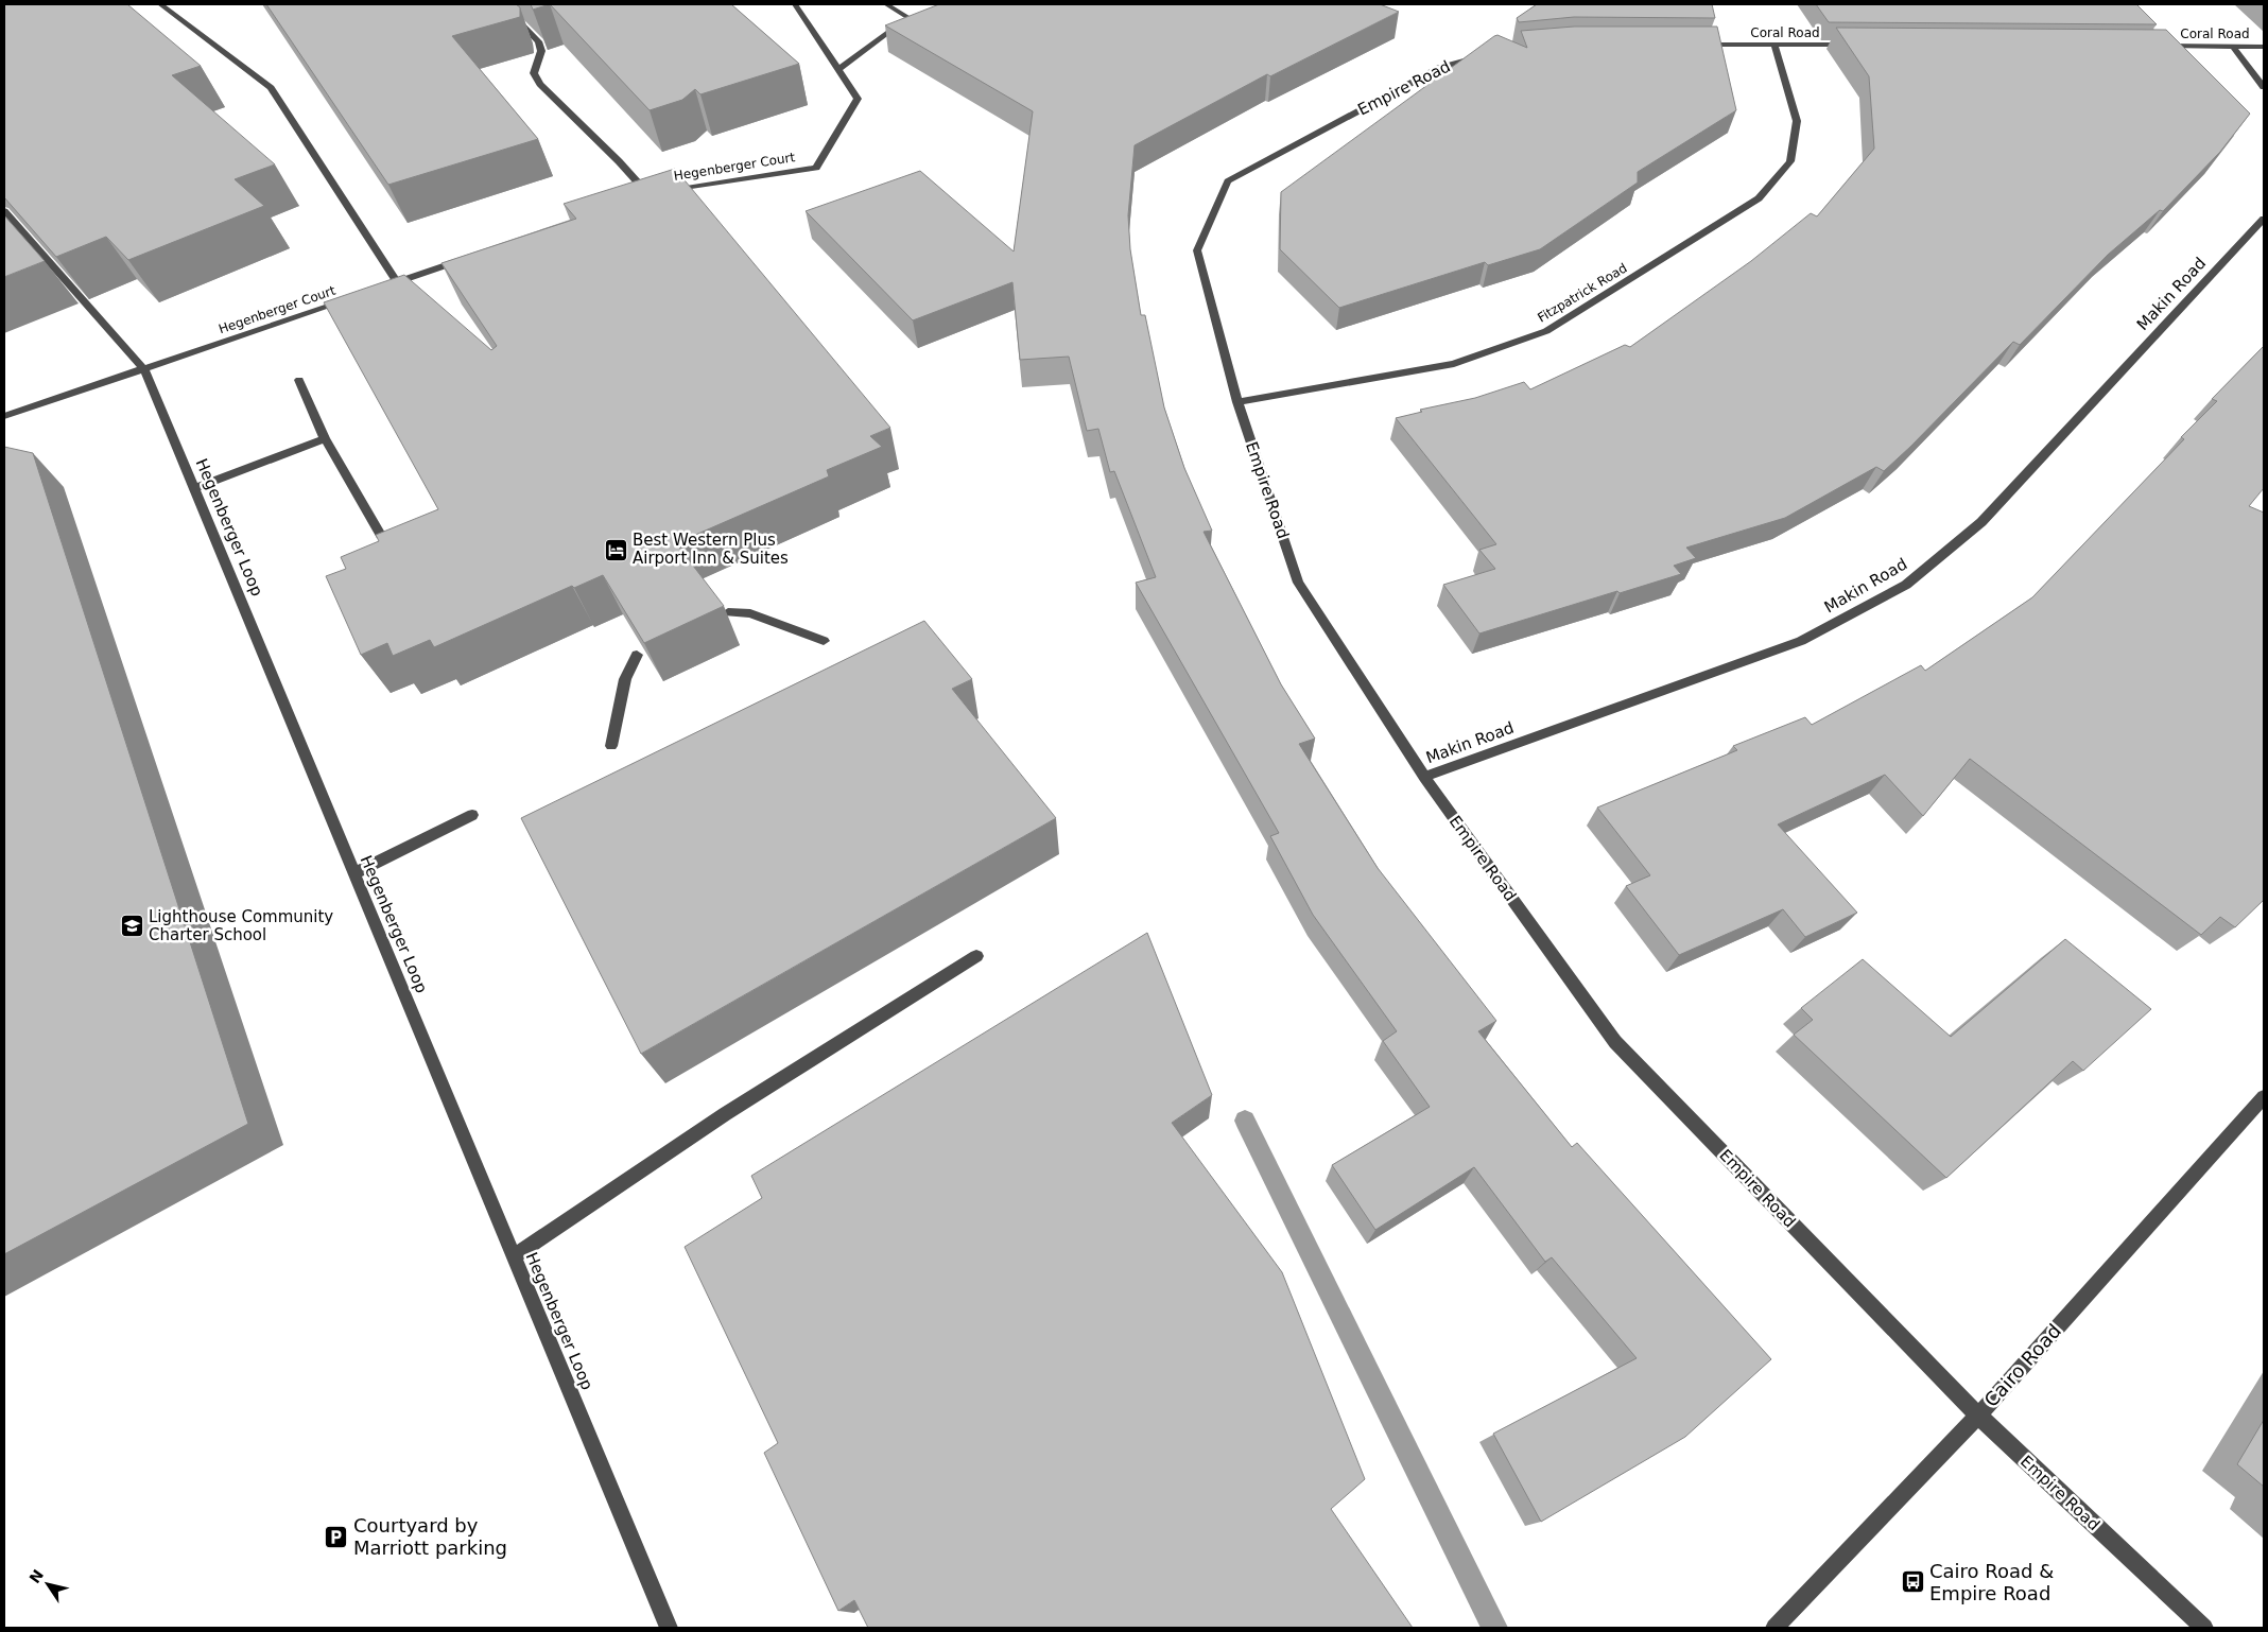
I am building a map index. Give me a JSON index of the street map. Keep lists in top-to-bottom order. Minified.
{"streets":{"street":["Coral Road","Empire Road","Hegenberger Court","Fitzpatrick Road","Makin Road","Hegenberger Loop","Cairo Road"]},"crossings":[["Coral Road","Fitzpatrick Road"],["Empire Road","Fitzpatrick Road"],["Empire Road","Makin Road"],["Empire Road","Cairo Road"],["Hegenberger Court","Hegenberger Loop"]],"places":{"hotel":["Best Western Plus Airport Inn & Suites"],"school or university":["Lighthouse Community Charter School"],"parking":["Courtyard by Marriott parking"],"bus stop":["Cairo Road & Empire Road"]},"north":"top left"}
